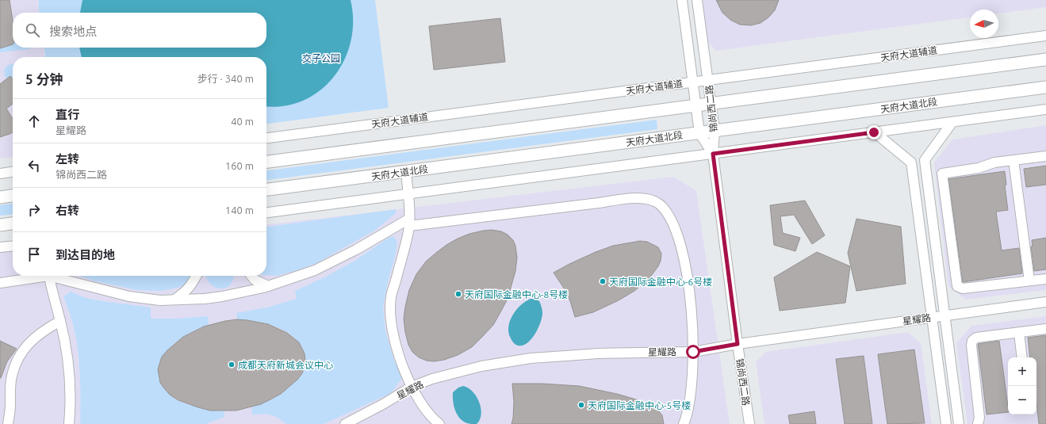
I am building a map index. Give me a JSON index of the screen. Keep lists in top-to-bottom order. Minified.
{"streets":{"main road":["天府大道北段"],"street":["天府大道辅道","锦尚西二路","星耀路"]},"crossings":[["天府大道辅道","锦尚西二路"],["天府大道北段","锦尚西二路"],["锦尚西二路","星耀路"]],"parks":["交子公园"],"places":["天府国际金融中心-6号楼","天府国际金融中心-8号楼","成都天府新城会议中心","天府国际金融中心-5号楼"],"north":"left","page":{"search":"搜索地点","heading":["5 分钟","步行 · 340 m"],"list":[["直行","星耀路","40 m"],["左转","锦尚西二路","160 m"],["右转","140 m"],"到达目的地"],"map_buttons":["+","−"]}}
